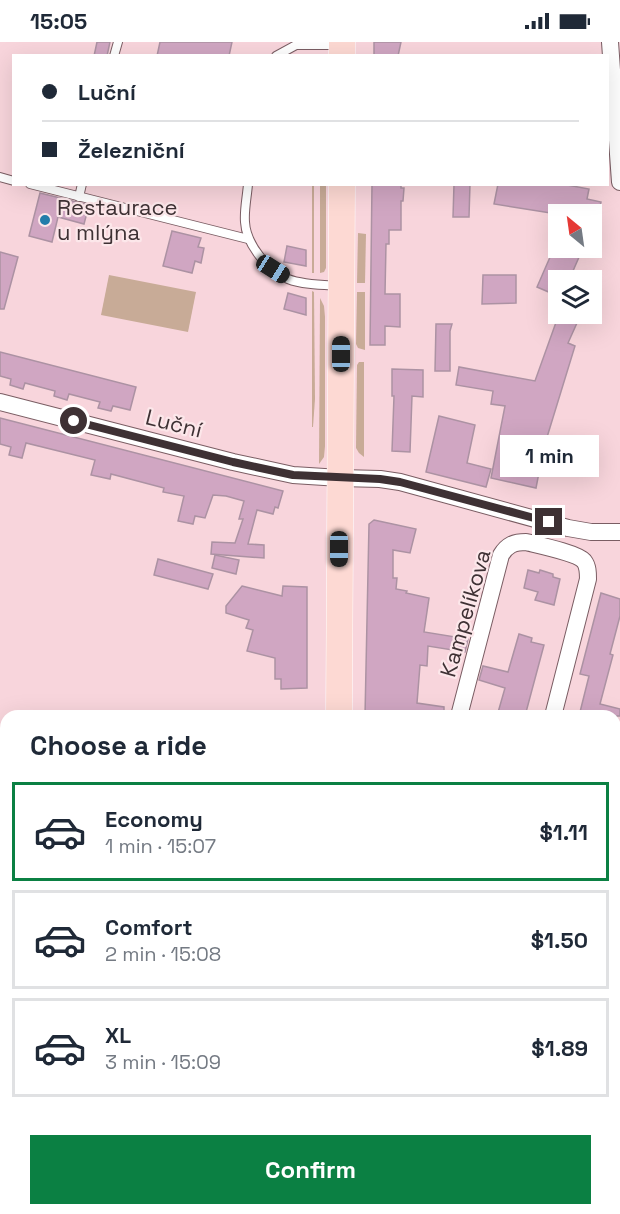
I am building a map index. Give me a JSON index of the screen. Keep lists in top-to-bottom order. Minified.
{"streets":{"street":["Luční","Kampelíkova"]},"places":["Restaurace u mlýna"],"north":"top left","page":{"status":"15:05","banner":["Luční","Železniční"],"bubble":"1 min","heading":"Choose a ride","list":[{"name":"Economy","note":"1 min · 15:07","value":"$1.11"},{"name":"Comfort","note":"2 min · 15:08","value":"$1.50"},{"name":"XL","note":"3 min · 15:09","value":"$1.89"}],"buttons":"Confirm"}}
